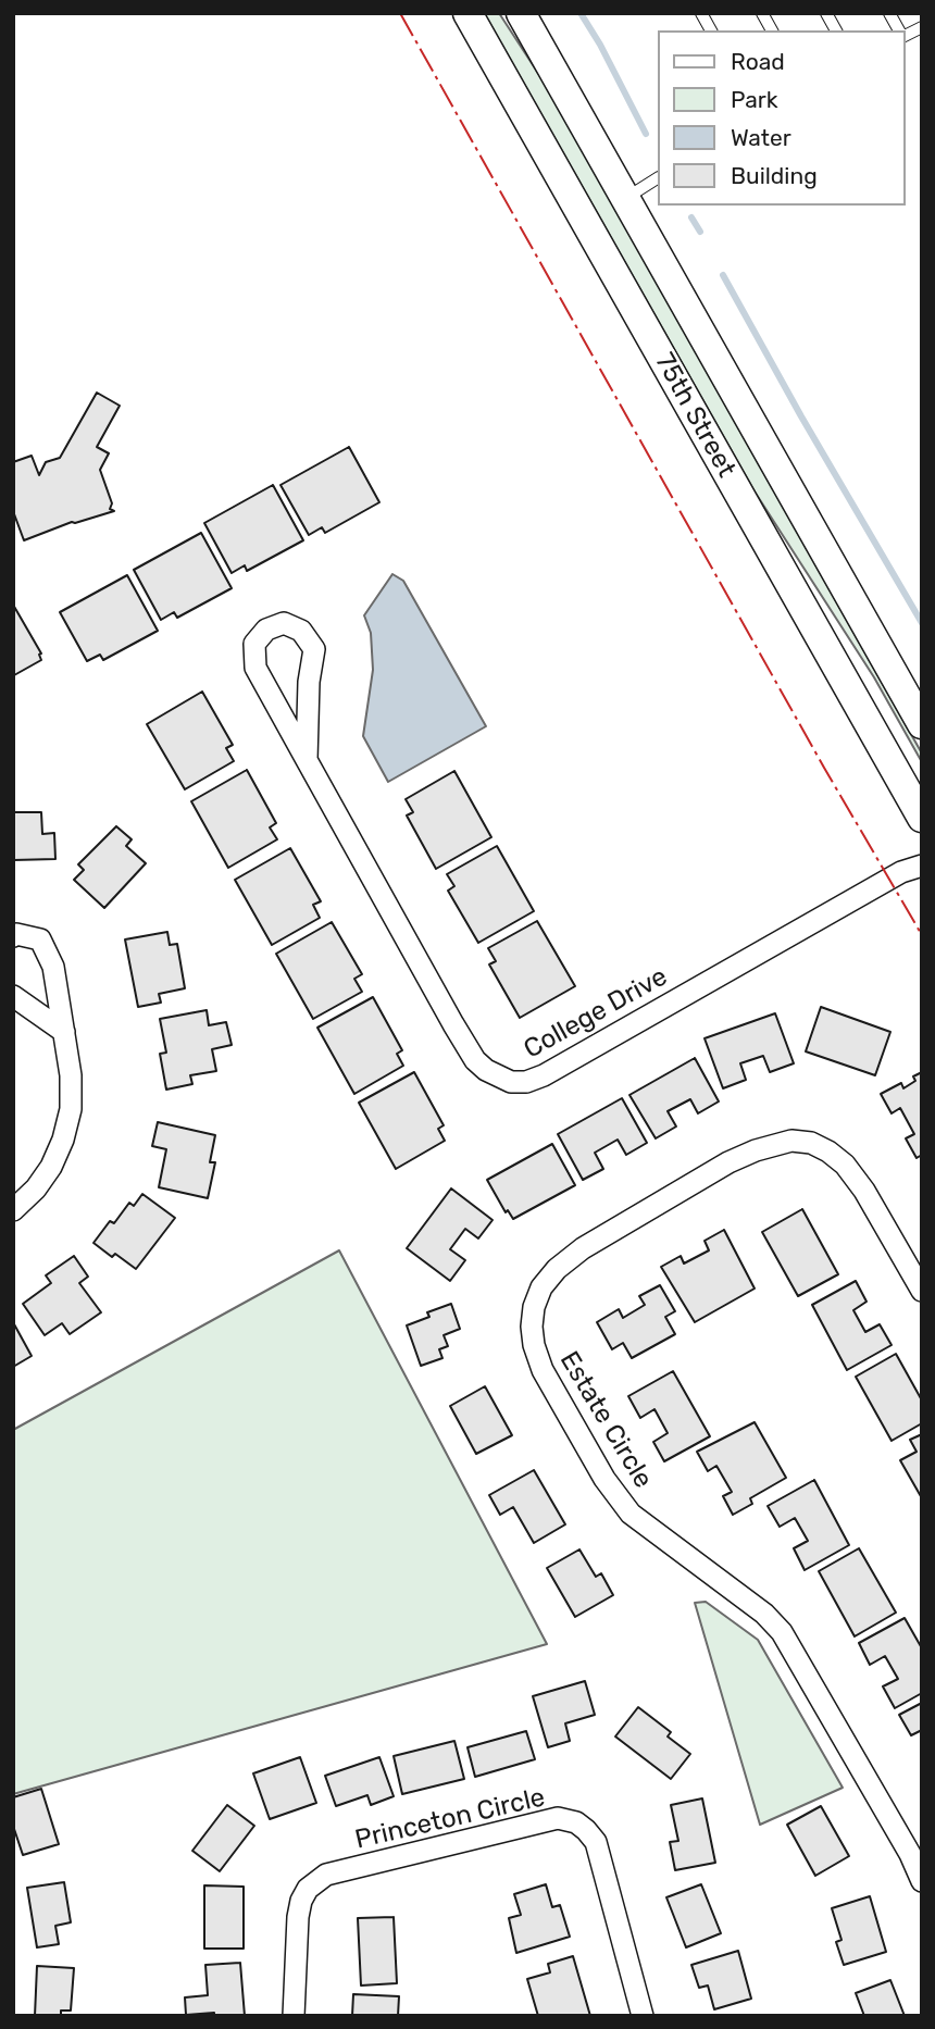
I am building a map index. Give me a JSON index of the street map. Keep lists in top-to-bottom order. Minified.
{"streets":{"main road":["75th Street"],"street":["College Drive","Estate Circle","Princeton Circle"]},"legend":["Road","Park","Water","Building"]}
